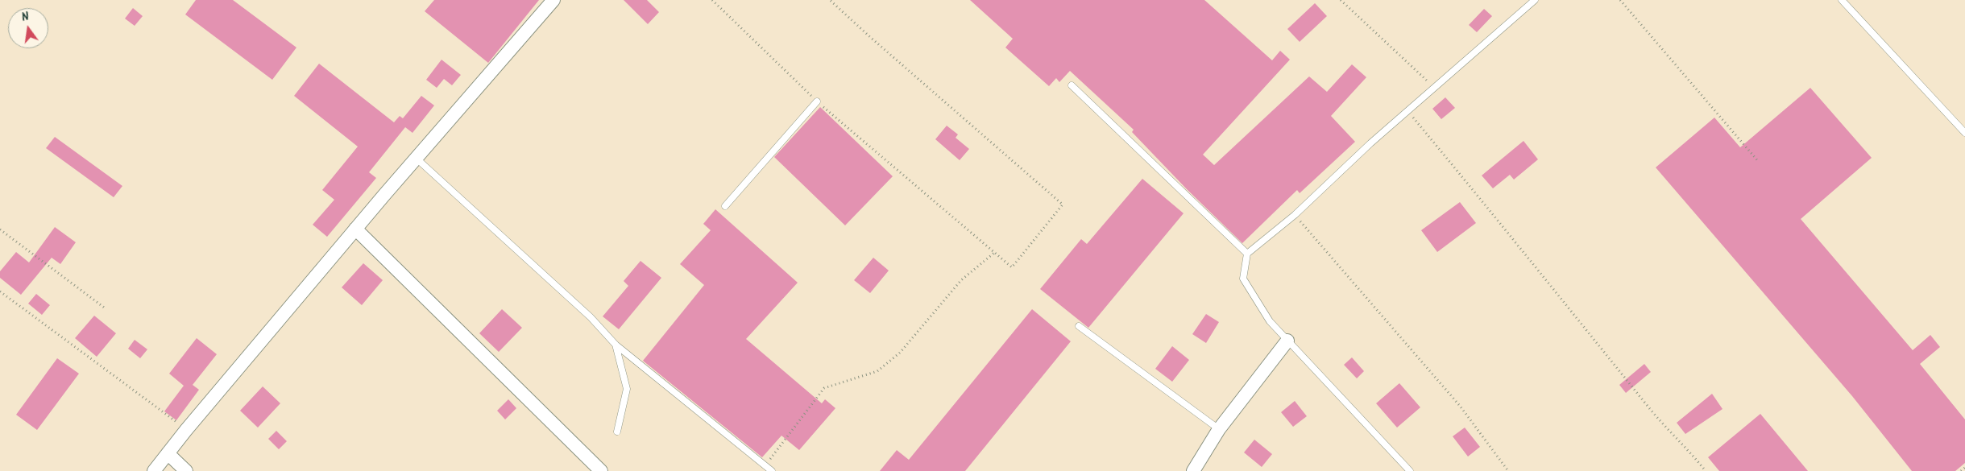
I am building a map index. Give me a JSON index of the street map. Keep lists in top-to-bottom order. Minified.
{"north":"top"}
